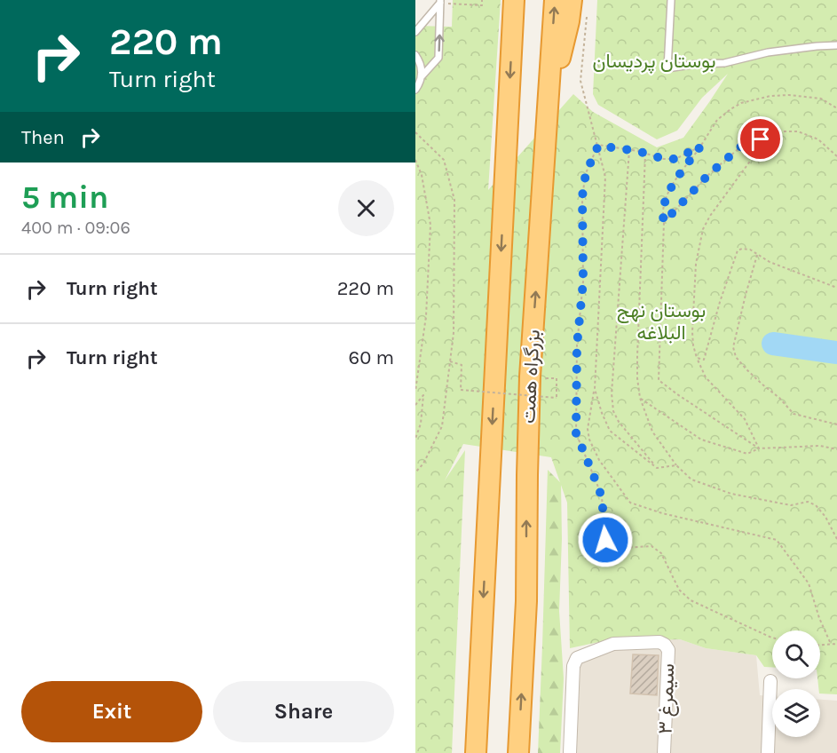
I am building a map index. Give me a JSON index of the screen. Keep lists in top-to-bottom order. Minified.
{"streets":{"highway":["بزرگراه همت"],"street":["سیمرغ ۳"]},"parks":["بوستان پردیسان","بوستان نهج البلاغه"],"page":{"turn":["220 m","Turn right"],"then":"Then","heading":["5 min","400 m · 09:06"],"list":[{"name":"Turn right","value":"220 m"},{"name":"Turn right","value":"60 m"}],"buttons":["Exit","Share"]}}
